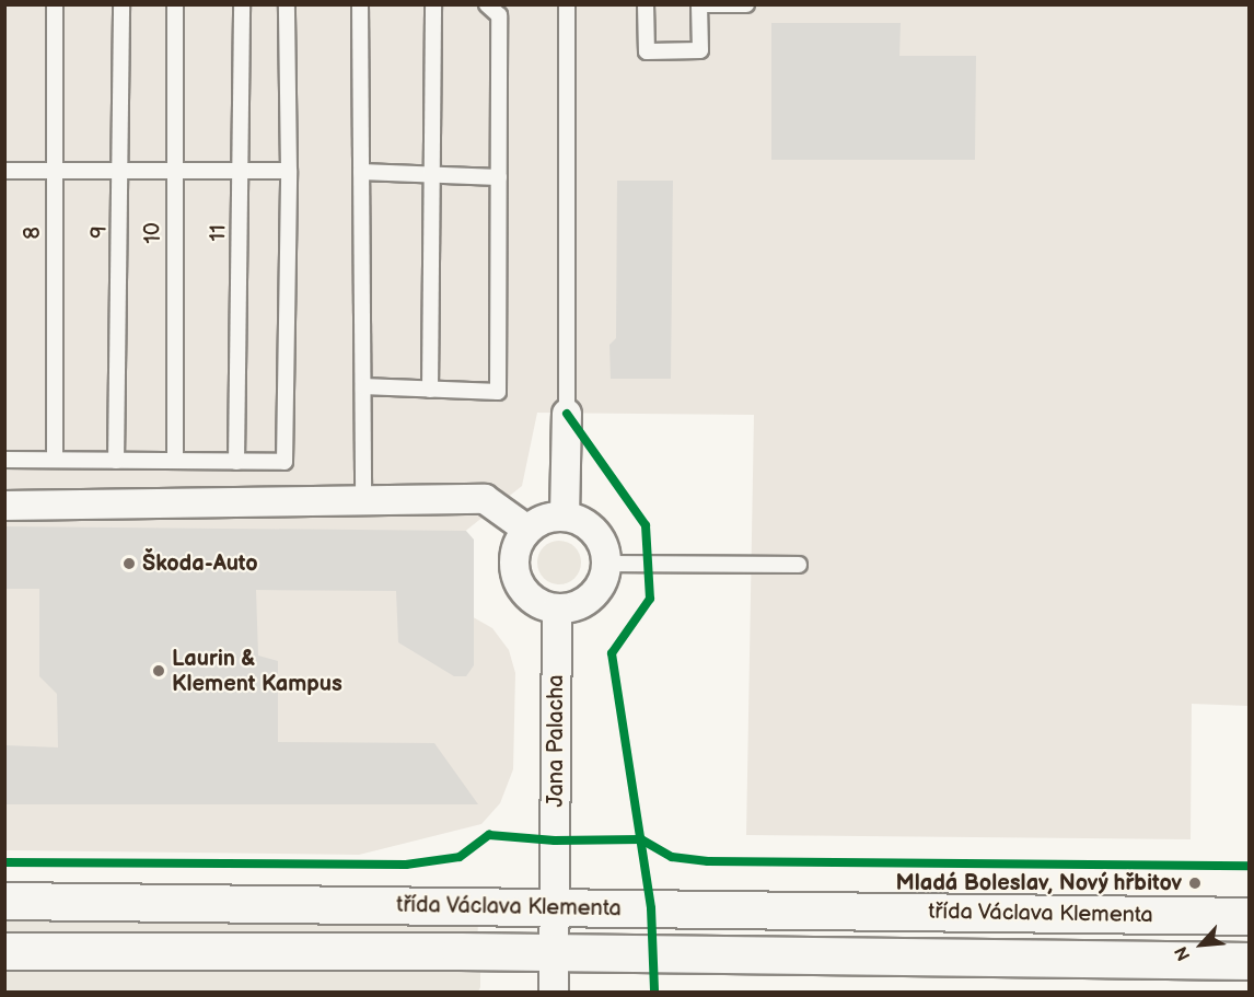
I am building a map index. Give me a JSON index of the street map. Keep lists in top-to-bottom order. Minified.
{"streets":{"street":["Jana Palacha","třída Václava Klementa"],"lane":["9","8","10","11"]},"crossings":[["Jana Palacha","třída Václava Klementa"]],"places":["Škoda-Auto","Laurin & Klement Kampus","Mladá Boleslav, Nový hřbitov"],"north":"bottom left"}
